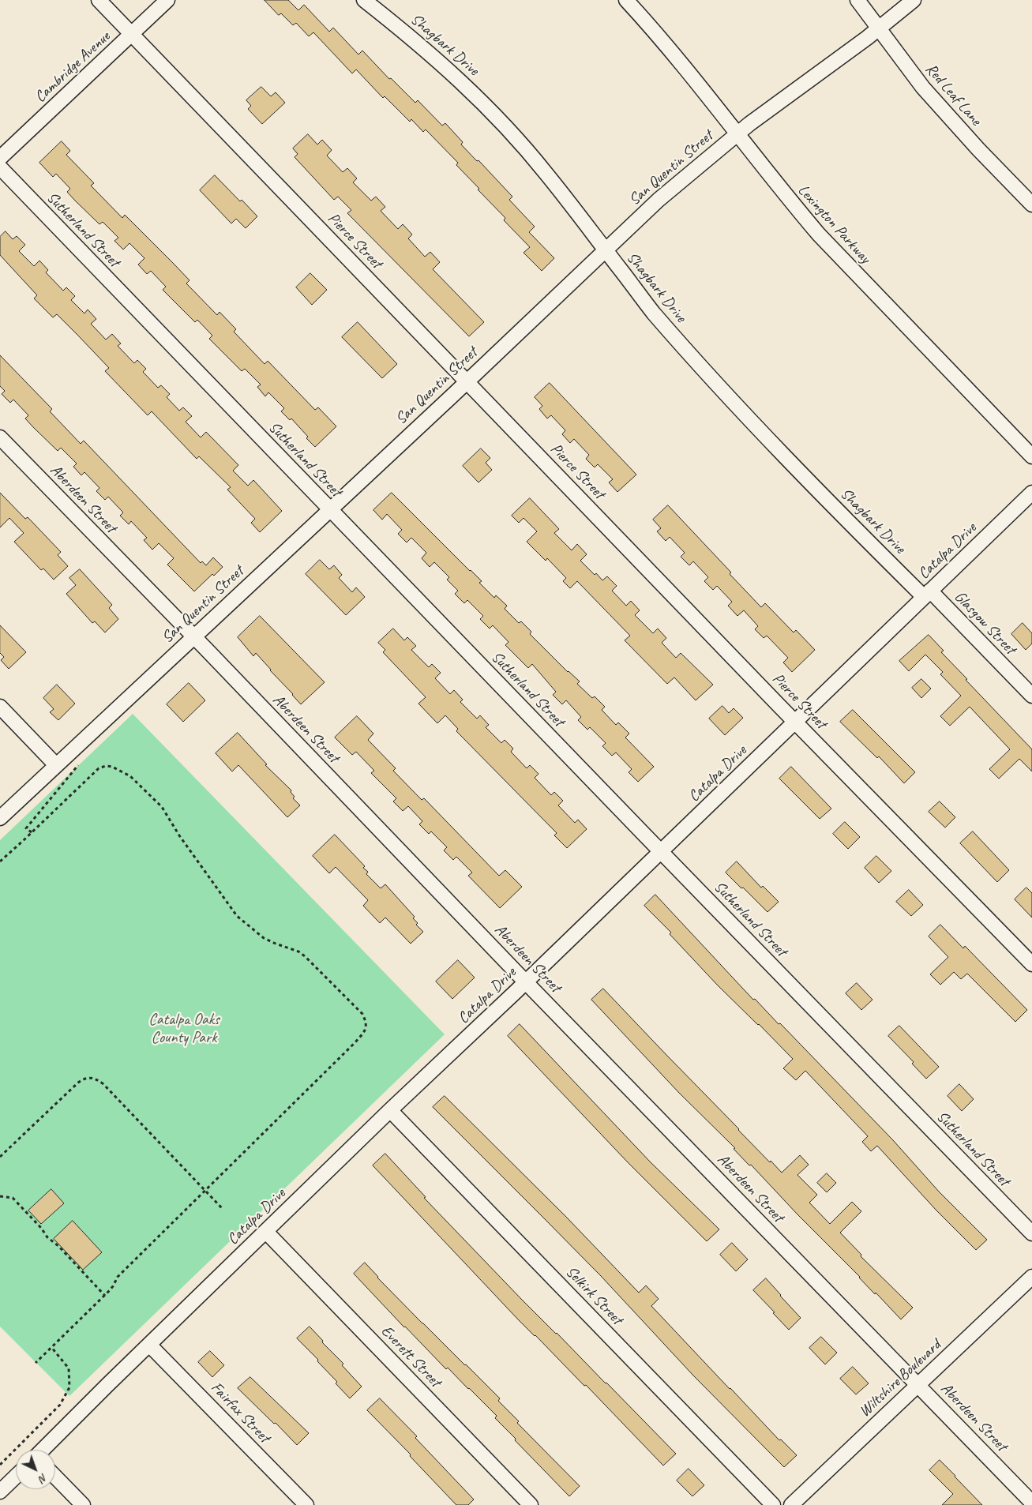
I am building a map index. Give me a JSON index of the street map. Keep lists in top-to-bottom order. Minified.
{"streets":{"street":["Shagbark Drive","Cambridge Avenue","Red Leaf Lane","San Quentin Street","Lexington Parkway","Sutherland Street","Pierce Street","Aberdeen Street","Catalpa Drive","Glasgow Street","Selkirk Street","Everett Street","Wiltshire Boulevard","Fairfax Street"]},"crossings":[["Shagbark Drive","San Quentin Street"],["Shagbark Drive","Catalpa Drive"],["Shagbark Drive","Glasgow Street"],["Cambridge Avenue","Pierce Street"],["Red Leaf Lane","San Quentin Street"],["San Quentin Street","Lexington Parkway"],["San Quentin Street","Sutherland Street"],["San Quentin Street","Pierce Street"],["San Quentin Street","Aberdeen Street"],["Sutherland Street","Catalpa Drive"],["Pierce Street","Catalpa Drive"],["Aberdeen Street","Catalpa Drive"],["Aberdeen Street","Wiltshire Boulevard"],["Catalpa Drive","Glasgow Street"],["Catalpa Drive","Selkirk Street"],["Catalpa Drive","Everett Street"],["Catalpa Drive","Fairfax Street"]],"parks":["Catalpa Oaks County Park"],"north":"bottom right"}
